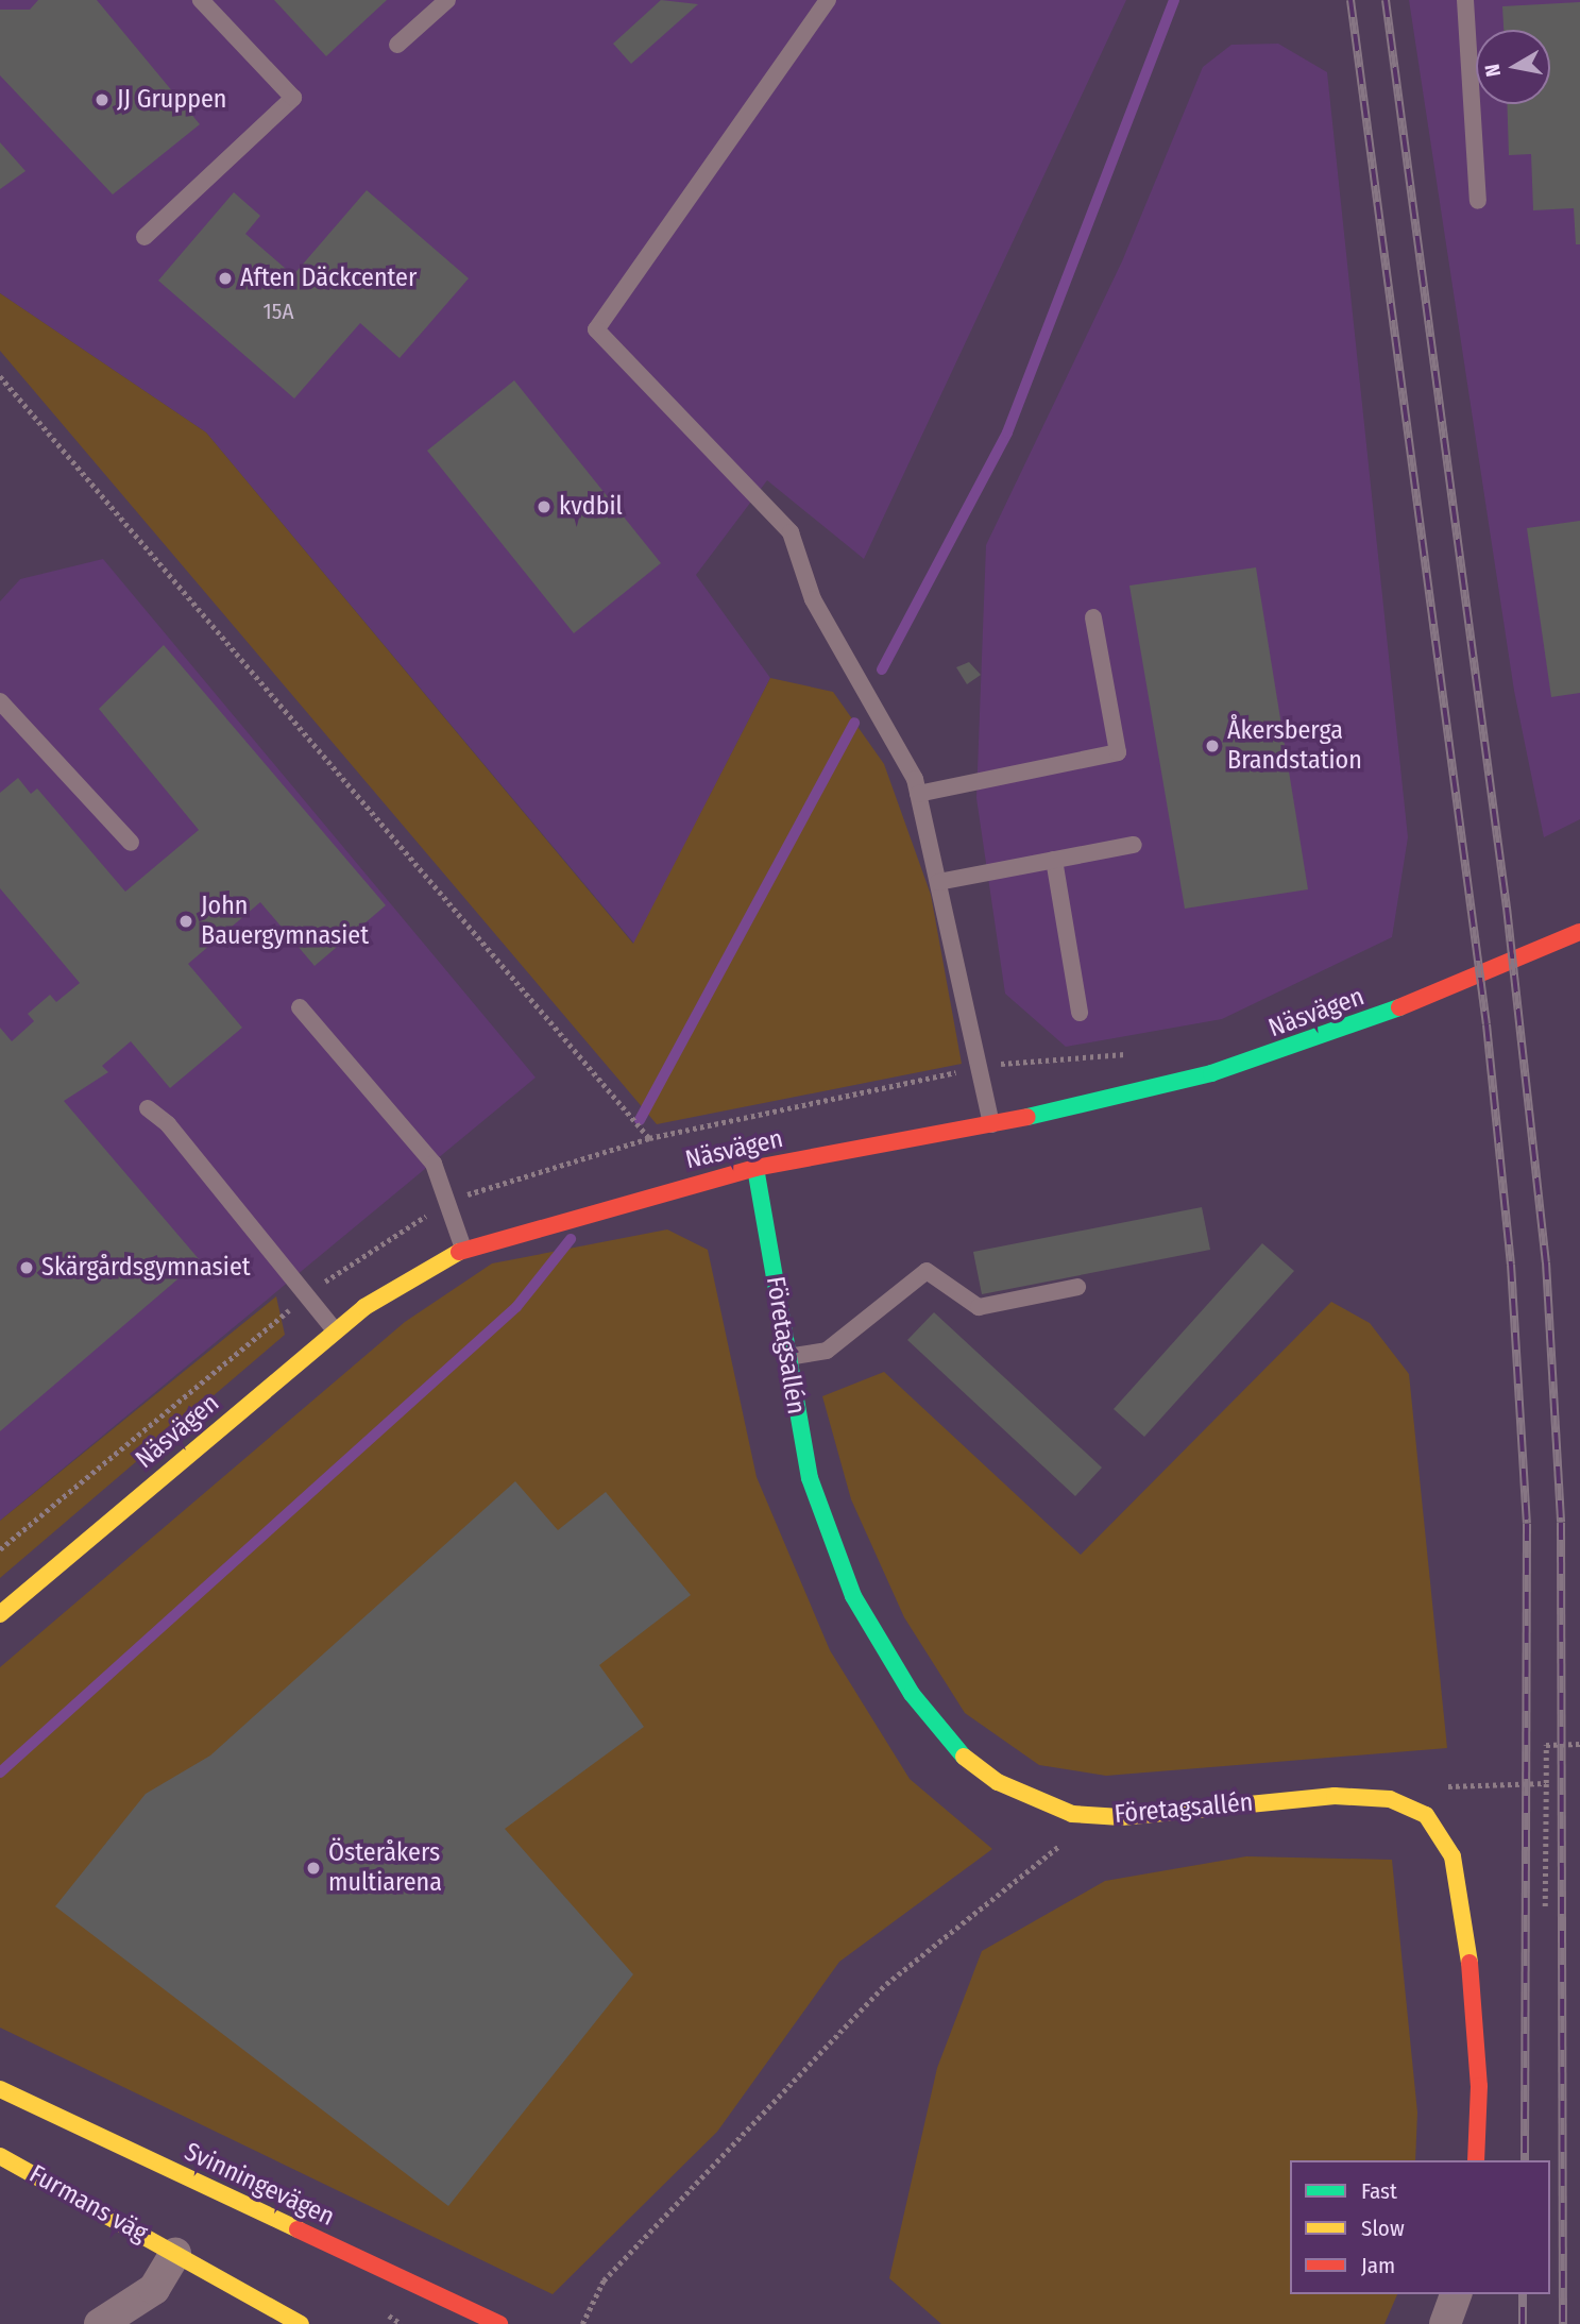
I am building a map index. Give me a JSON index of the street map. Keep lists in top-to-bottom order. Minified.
{"streets":{"street":["Näsvägen","Företagsallén","Svinningevägen","Furmans väg"]},"crossings":[["Näsvägen","Företagsallén"]],"places":["JJ Gruppen","Aften Däckcenter","kvdbil","Åkersberga Brandstation","John Bauergymnasiet","Skärgårdsgymnasiet","Österåkers multiarena"],"house_numbers":["15A"],"legend":["Fast","Slow","Jam"],"north":"left"}
